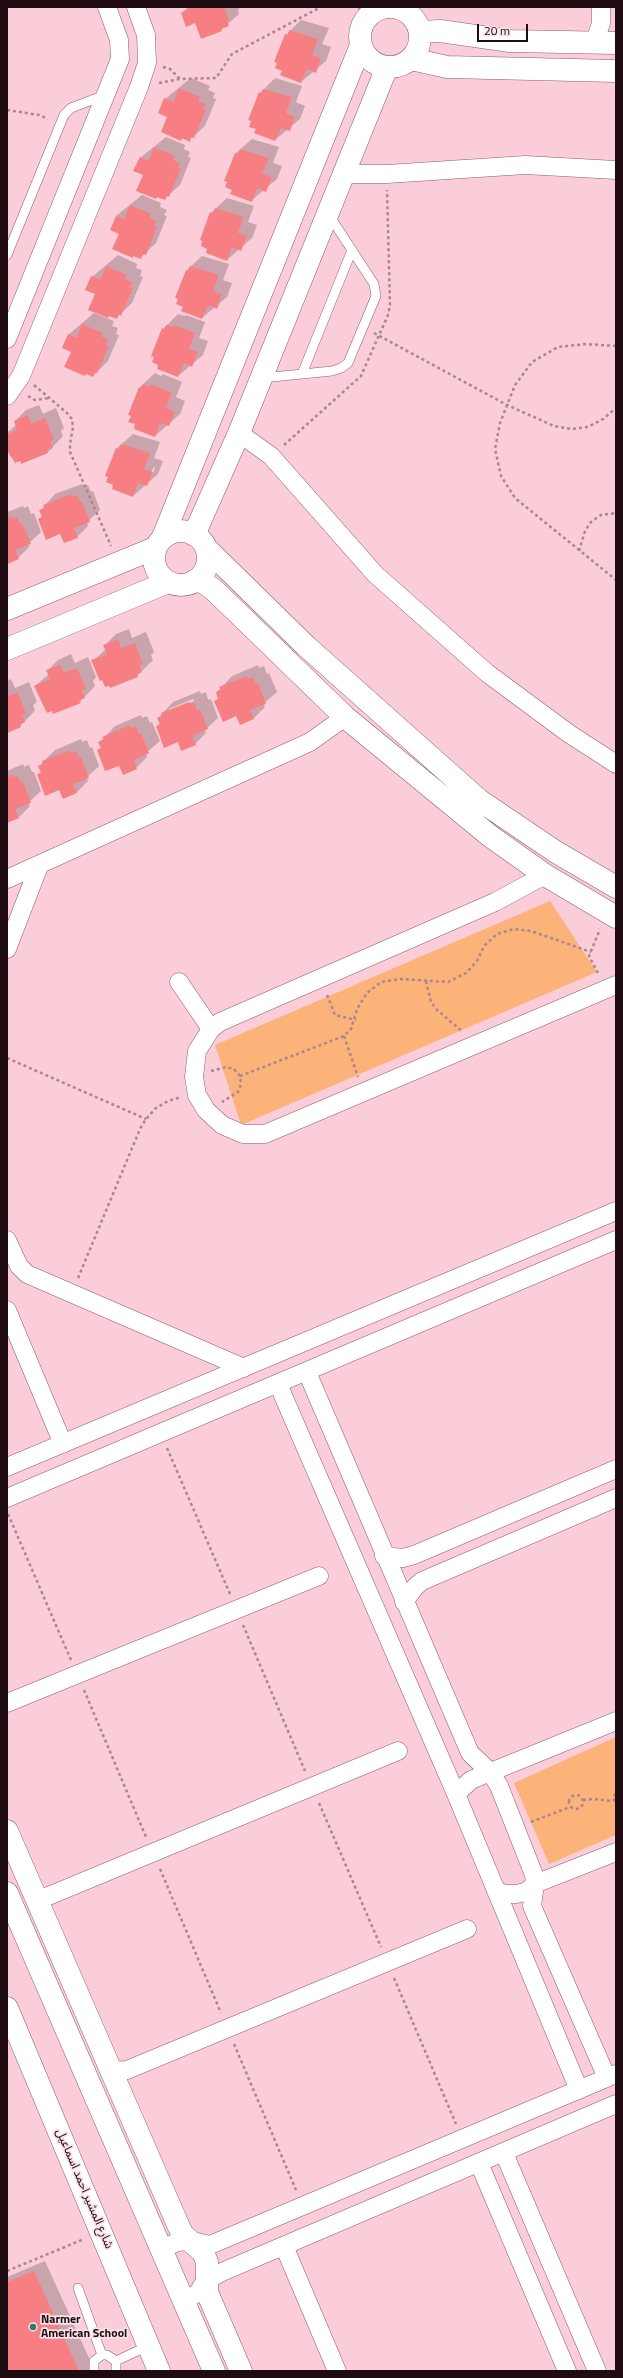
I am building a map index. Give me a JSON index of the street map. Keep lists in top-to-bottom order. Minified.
{"streets":{"street":["شارع المشير احمد اسماعيل"]},"places":["Narmer American School"],"scale_bar":"20 m"}
